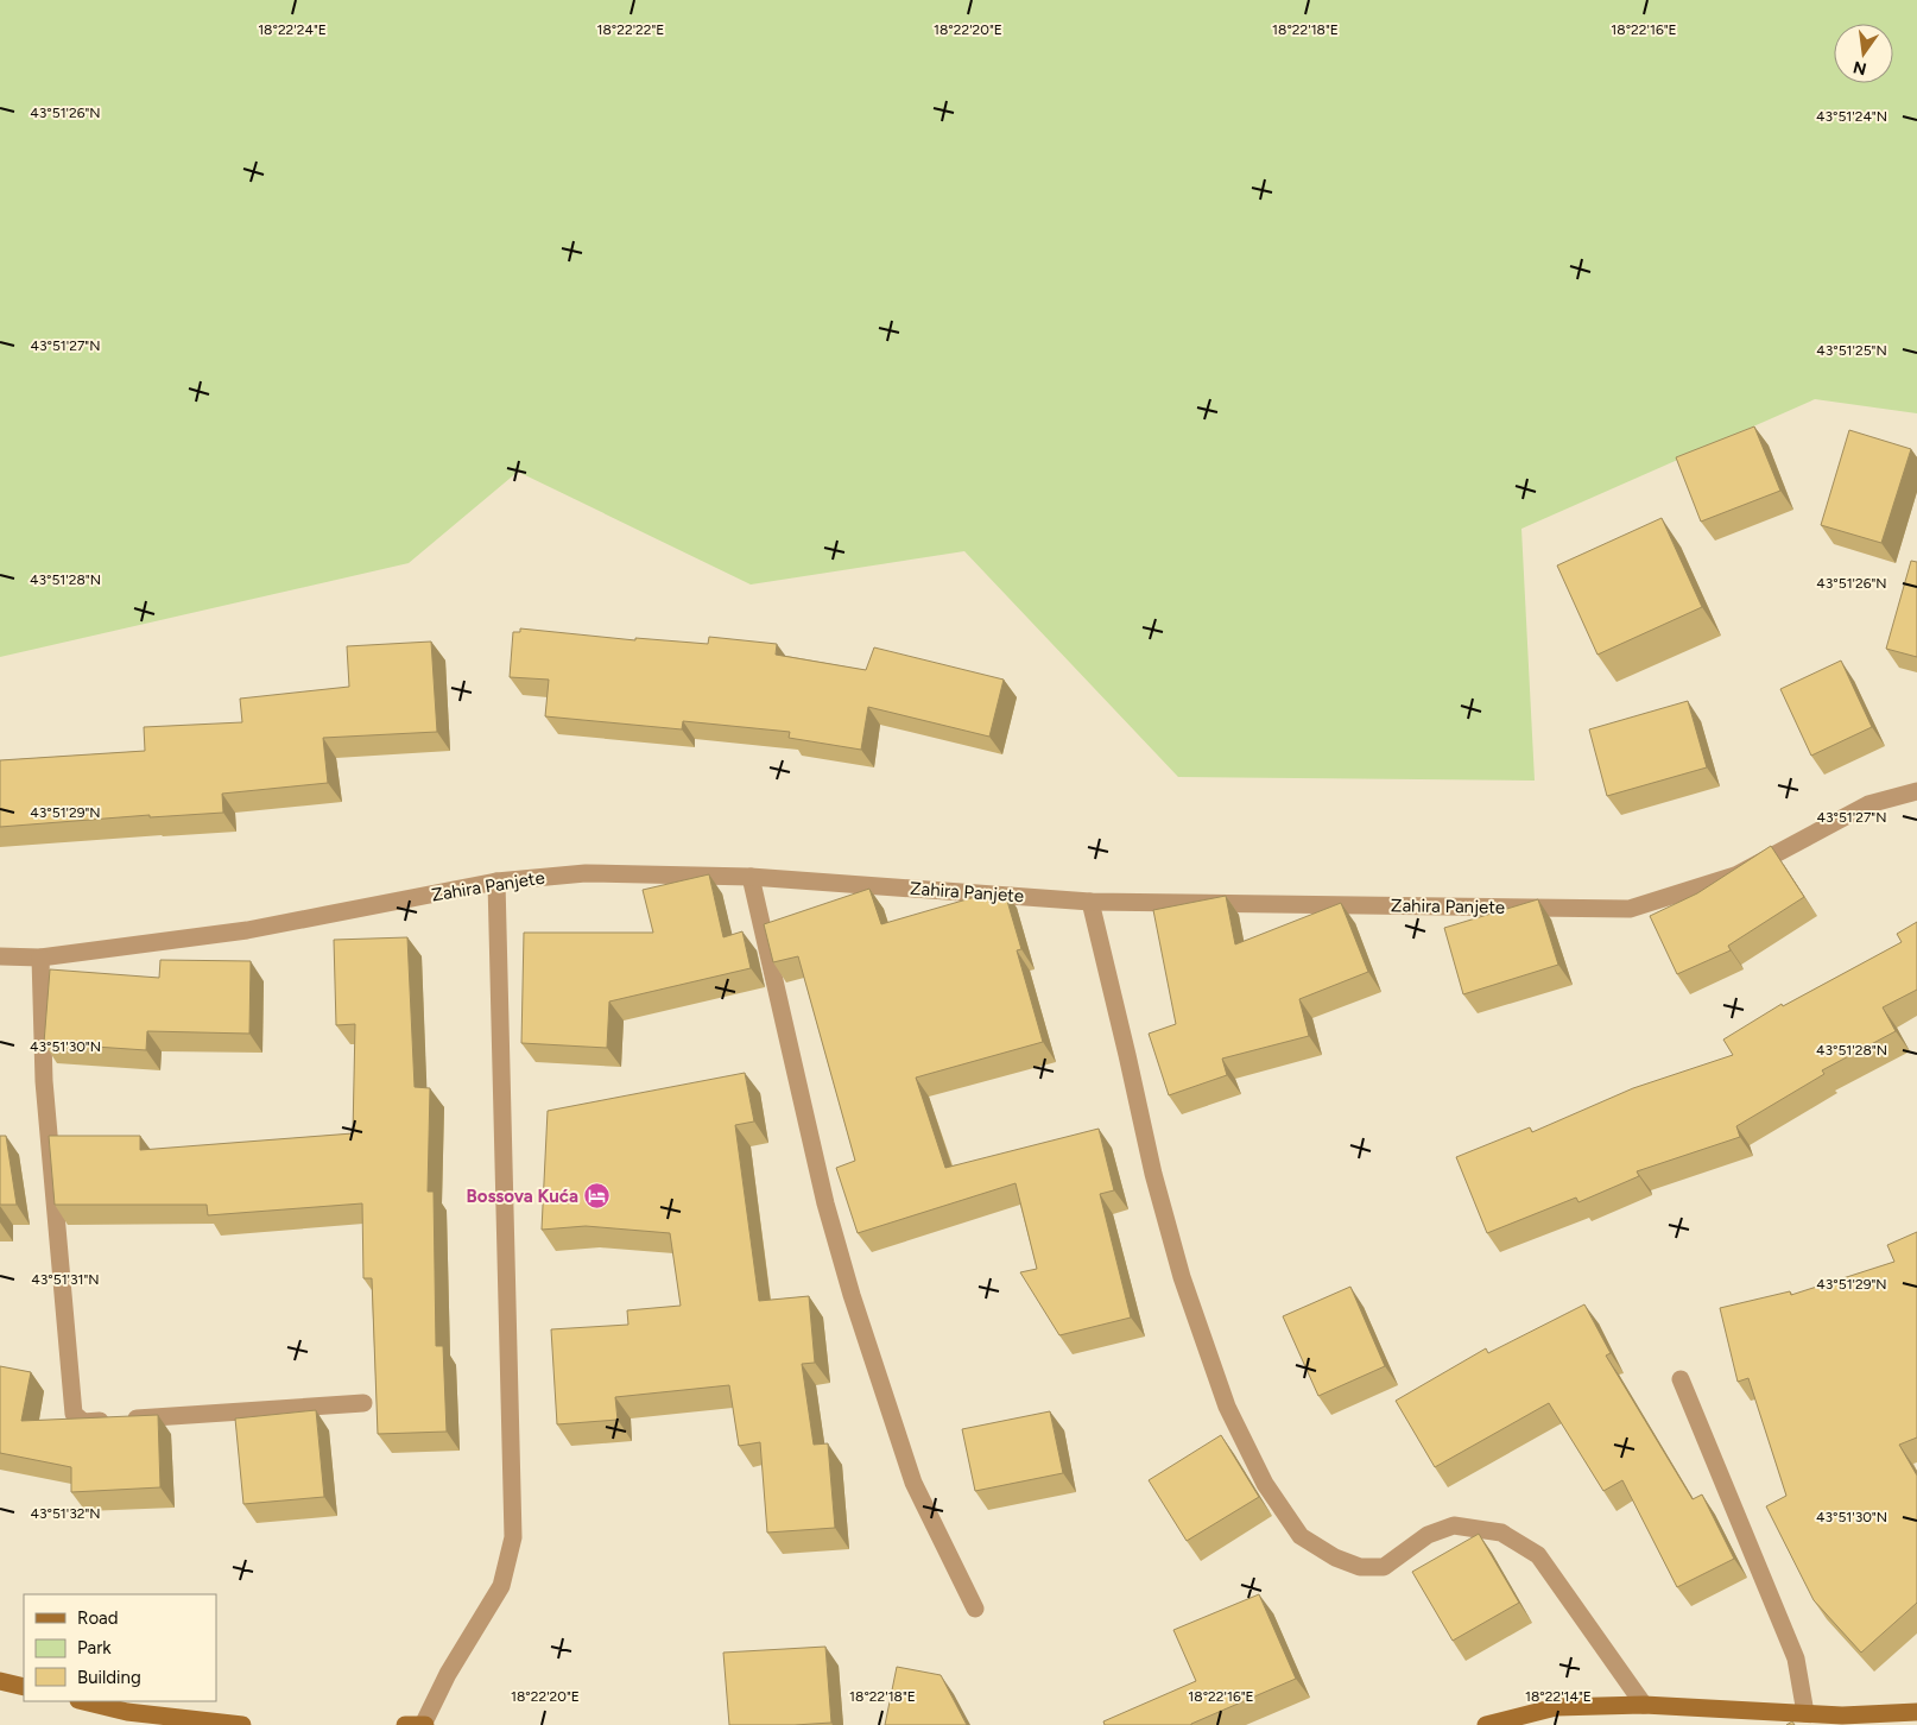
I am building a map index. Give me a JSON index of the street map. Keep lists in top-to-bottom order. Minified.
{"streets":{"street":["Zahira Panjete"]},"places":{"hotel":["Bossova Kuća"]},"legend":["Road","Park","Building"],"north":"bottom","coordinates":["18°22'16\"E","18°22'24\"E","18°22'22\"E","18°22'20\"E","18°22'18\"E","43°51'26\"N","43°51'24\"N","43°51'27\"N","43°51'25\"N","43°51'28\"N","43°51'29\"N","43°51'30\"N","43°51'31\"N","43°51'32\"N","18°22'14\"E"]}
